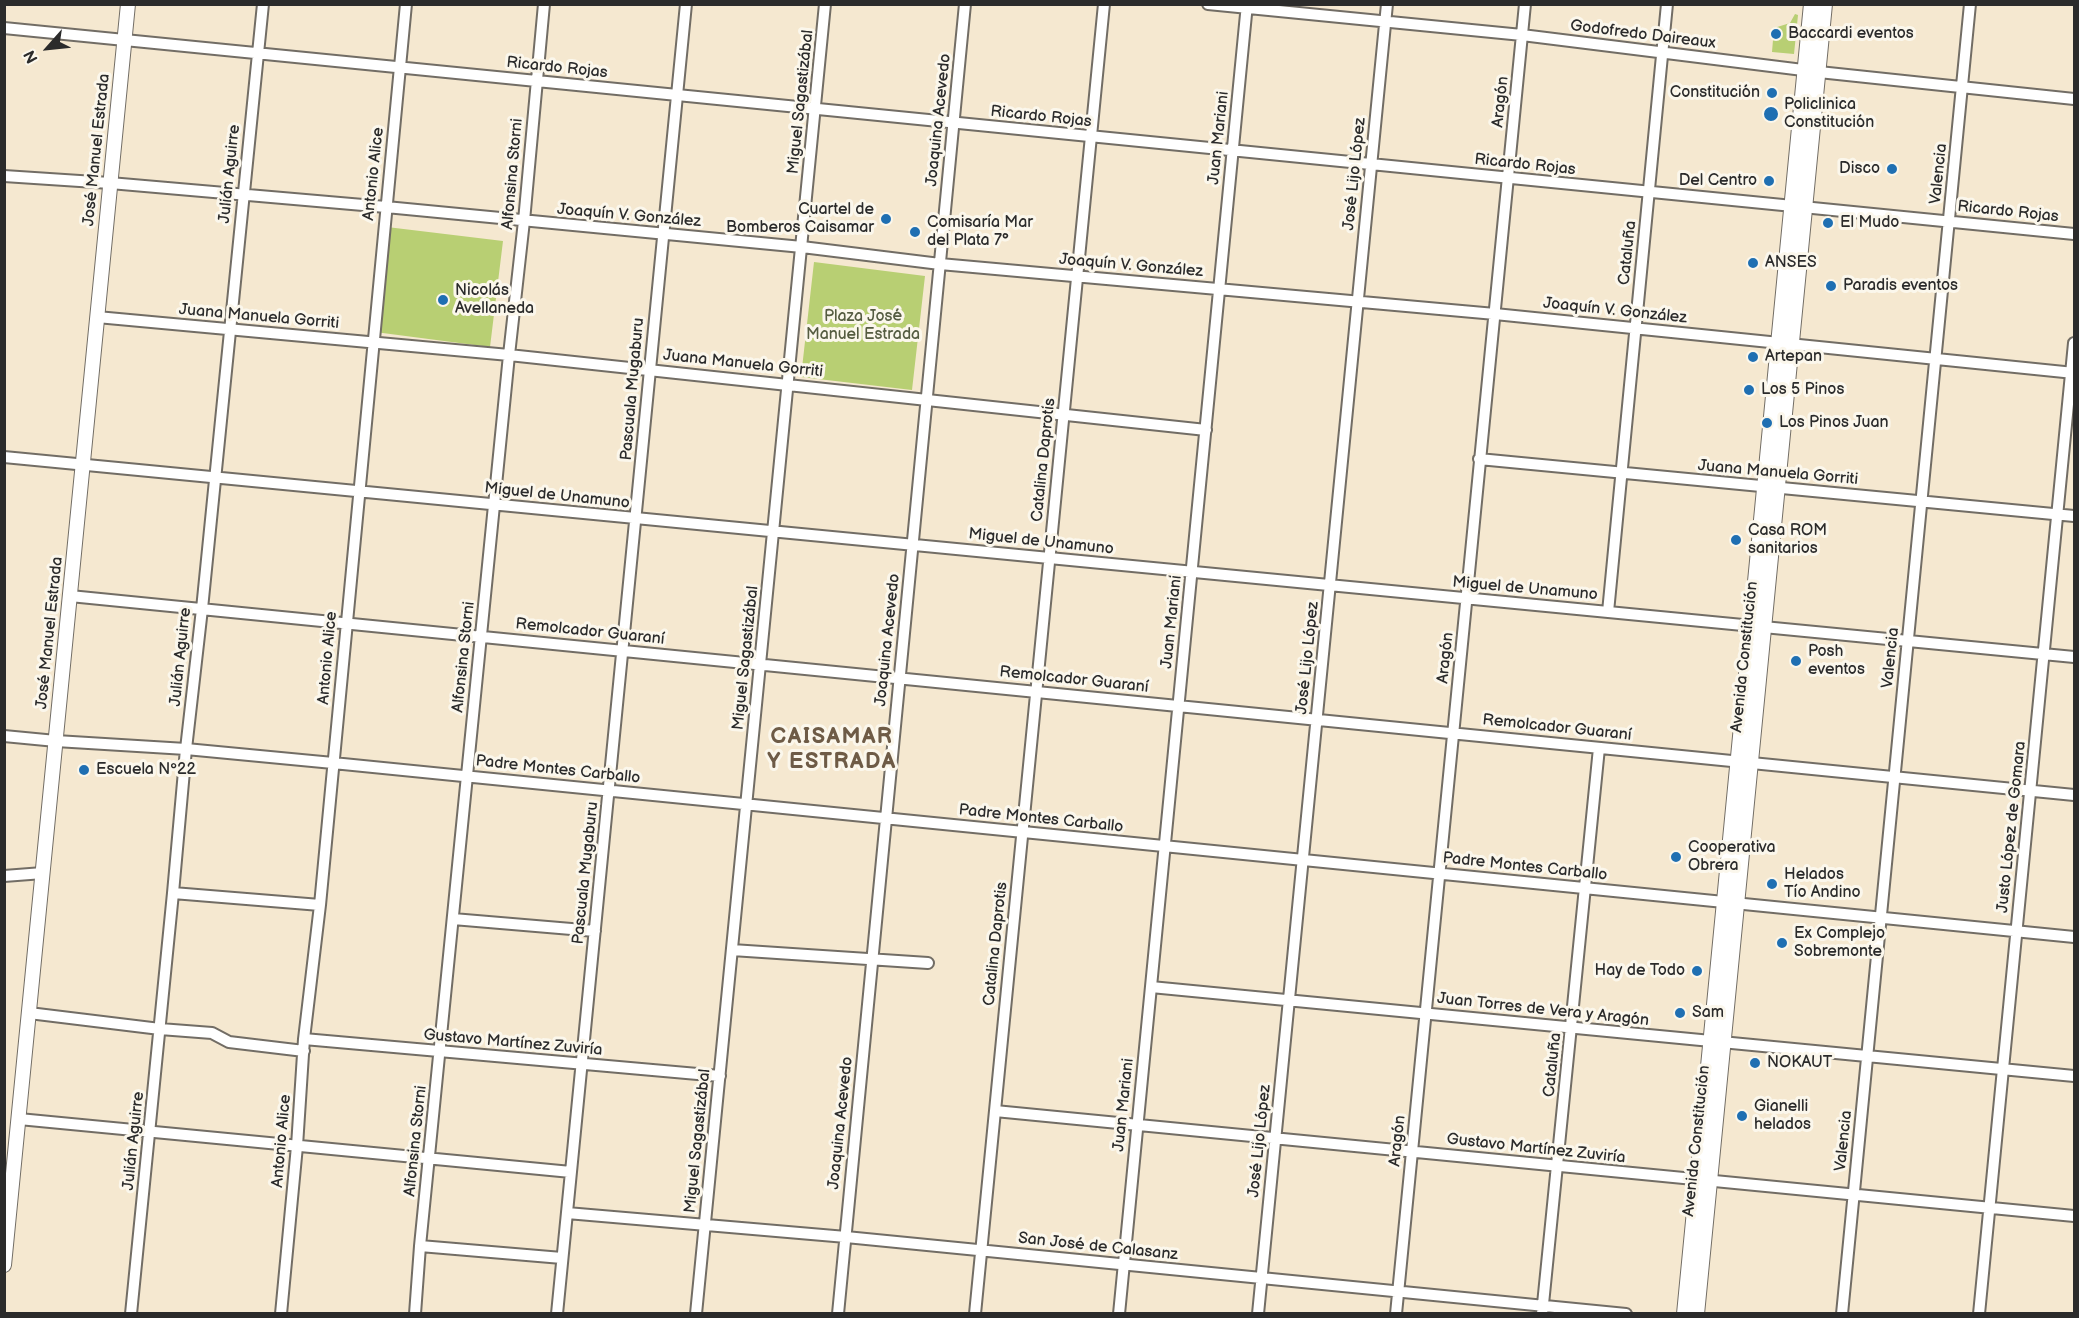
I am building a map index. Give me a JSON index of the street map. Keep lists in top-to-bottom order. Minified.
{"streets":{"main road":["José Manuel Estrada","Avenida Constitución"],"street":["Godofredo Daireaux","Ricardo Rojas","Miguel Sagastizábal","Aragón","Joaquina Acevedo","Juan Mariani","Julián Aguirre","Antonio Alice","Alfonsina Storni","José Lijo López","Valencia","Joaquín V. González","Cataluña","Juana Manuela Gorriti","Pascuala Mugaburu","Catalina Daprotis","Miguel de Unamuno","Remolcador Guaraní","Padre Montes Carballo","Justo López de Gomara","Juan Torres de Vera y Aragón","Gustavo Martínez Zuviría","San José de Calasanz"]},"crossings":[["Godofredo Daireaux","Aragón"],["Godofredo Daireaux","Juan Mariani"],["Godofredo Daireaux","José Lijo López"],["Godofredo Daireaux","Valencia"],["Godofredo Daireaux","Cataluña"],["Godofredo Daireaux","Avenida Constitución"],["Ricardo Rojas","Miguel Sagastizábal"],["Ricardo Rojas","Aragón"],["Ricardo Rojas","Joaquina Acevedo"],["Ricardo Rojas","Juan Mariani"],["Ricardo Rojas","José Manuel Estrada"],["Ricardo Rojas","Julián Aguirre"],["Ricardo Rojas","Antonio Alice"],["Ricardo Rojas","Alfonsina Storni"],["Ricardo Rojas","José Lijo López"],["Ricardo Rojas","Valencia"],["Ricardo Rojas","Cataluña"],["Ricardo Rojas","Pascuala Mugaburu"],["Ricardo Rojas","Catalina Daprotis"],["Ricardo Rojas","Avenida Constitución"],["Miguel Sagastizábal","Joaquín V. González"],["Miguel Sagastizábal","Juana Manuela Gorriti"],["Miguel Sagastizábal","Miguel de Unamuno"],["Miguel Sagastizábal","Remolcador Guaraní"],["Miguel Sagastizábal","Padre Montes Carballo"],["Miguel Sagastizábal","Gustavo Martínez Zuviría"],["Miguel Sagastizábal","San José de Calasanz"],["Aragón","Joaquín V. González"],["Aragón","Juana Manuela Gorriti"],["Aragón","Miguel de Unamuno"],["Aragón","Remolcador Guaraní"],["Aragón","Padre Montes Carballo"],["Aragón","Juan Torres de Vera y Aragón"],["Aragón","Gustavo Martínez Zuviría"],["Aragón","San José de Calasanz"],["Joaquina Acevedo","Joaquín V. González"],["Joaquina Acevedo","Juana Manuela Gorriti"],["Joaquina Acevedo","Miguel de Unamuno"],["Joaquina Acevedo","Remolcador Guaraní"],["Joaquina Acevedo","Padre Montes Carballo"],["Joaquina Acevedo","San José de Calasanz"],["Juan Mariani","Joaquín V. González"],["Juan Mariani","Juana Manuela Gorriti"],["Juan Mariani","Miguel de Unamuno"],["Juan Mariani","Remolcador Guaraní"],["Juan Mariani","Padre Montes Carballo"],["Juan Mariani","Juan Torres de Vera y Aragón"],["Juan Mariani","Gustavo Martínez Zuviría"],["Juan Mariani","San José de Calasanz"],["José Manuel Estrada","Joaquín V. González"],["José Manuel Estrada","Juana Manuela Gorriti"],["José Manuel Estrada","Miguel de Unamuno"],["José Manuel Estrada","Remolcador Guaraní"],["José Manuel Estrada","Padre Montes Carballo"],["Julián Aguirre","Joaquín V. González"],["Julián Aguirre","Juana Manuela Gorriti"],["Julián Aguirre","Miguel de Unamuno"],["Julián Aguirre","Remolcador Guaraní"],["Julián Aguirre","Padre Montes Carballo"],["Antonio Alice","Joaquín V. González"],["Antonio Alice","Juana Manuela Gorriti"],["Antonio Alice","Miguel de Unamuno"],["Antonio Alice","Remolcador Guaraní"],["Antonio Alice","Padre Montes Carballo"],["Antonio Alice","Gustavo Martínez Zuviría"],["Alfonsina Storni","Joaquín V. González"],["Alfonsina Storni","Juana Manuela Gorriti"],["Alfonsina Storni","Miguel de Unamuno"],["Alfonsina Storni","Remolcador Guaraní"],["Alfonsina Storni","Padre Montes Carballo"],["Alfonsina Storni","Gustavo Martínez Zuviría"],["José Lijo López","Joaquín V. González"],["José Lijo López","Miguel de Unamuno"],["José Lijo López","Remolcador Guaraní"],["José Lijo López","Padre Montes Carballo"],["José Lijo López","Juan Torres de Vera y Aragón"],["José Lijo López","Gustavo Martínez Zuviría"],["José Lijo López","San José de Calasanz"],["Valencia","Joaquín V. González"],["Valencia","Juana Manuela Gorriti"],["Valencia","Miguel de Unamuno"],["Valencia","Remolcador Guaraní"],["Valencia","Padre Montes Carballo"],["Valencia","Juan Torres de Vera y Aragón"],["Valencia","Gustavo Martínez Zuviría"],["Joaquín V. González","Cataluña"],["Joaquín V. González","Pascuala Mugaburu"],["Joaquín V. González","Catalina Daprotis"],["Joaquín V. González","Avenida Constitución"],["Joaquín V. González","Justo López de Gomara"],["Cataluña","Juana Manuela Gorriti"],["Cataluña","Miguel de Unamuno"],["Cataluña","Remolcador Guaraní"],["Cataluña","Padre Montes Carballo"],["Cataluña","Juan Torres de Vera y Aragón"],["Cataluña","Gustavo Martínez Zuviría"],["Cataluña","San José de Calasanz"],["Juana Manuela Gorriti","Pascuala Mugaburu"],["Juana Manuela Gorriti","Catalina Daprotis"],["Juana Manuela Gorriti","Avenida Constitución"],["Juana Manuela Gorriti","Justo López de Gomara"],["Pascuala Mugaburu","Miguel de Unamuno"],["Pascuala Mugaburu","Remolcador Guaraní"],["Pascuala Mugaburu","Padre Montes Carballo"],["Pascuala Mugaburu","Gustavo Martínez Zuviría"],["Pascuala Mugaburu","San José de Calasanz"],["Catalina Daprotis","Miguel de Unamuno"],["Catalina Daprotis","Remolcador Guaraní"],["Catalina Daprotis","Padre Montes Carballo"],["Catalina Daprotis","Gustavo Martínez Zuviría"],["Catalina Daprotis","San José de Calasanz"],["Miguel de Unamuno","Avenida Constitución"],["Miguel de Unamuno","Justo López de Gomara"],["Remolcador Guaraní","Avenida Constitución"],["Remolcador Guaraní","Justo López de Gomara"],["Avenida Constitución","Padre Montes Carballo"],["Avenida Constitución","Juan Torres de Vera y Aragón"],["Avenida Constitución","Gustavo Martínez Zuviría"],["Padre Montes Carballo","Justo López de Gomara"],["Justo López de Gomara","Juan Torres de Vera y Aragón"],["Justo López de Gomara","Gustavo Martínez Zuviría"]],"districts":["CAISAMAR Y ESTRADA"],"parks":["Plaza José Manuel Estrada"],"places":["Baccardi eventos","Constitución","Policlinica Constitución","Disco","Del Centro","Cuartel de Bomberos Caisamar","El Mudo","Comisaría Mar del Plata 7°","ANSES","Paradis eventos","Nicolás Avellaneda","Artepan","Los 5 Pinos","Los Pinos Juan","Casa ROM sanitarios","Posh eventos","Escuela Nº22","Cooperativa Obrera","Helados Tío Andino","Ex Complejo Sobremonte","Hay de Todo","Sam","NOKAUT","Gianelli helados"],"north":"bottom left"}
